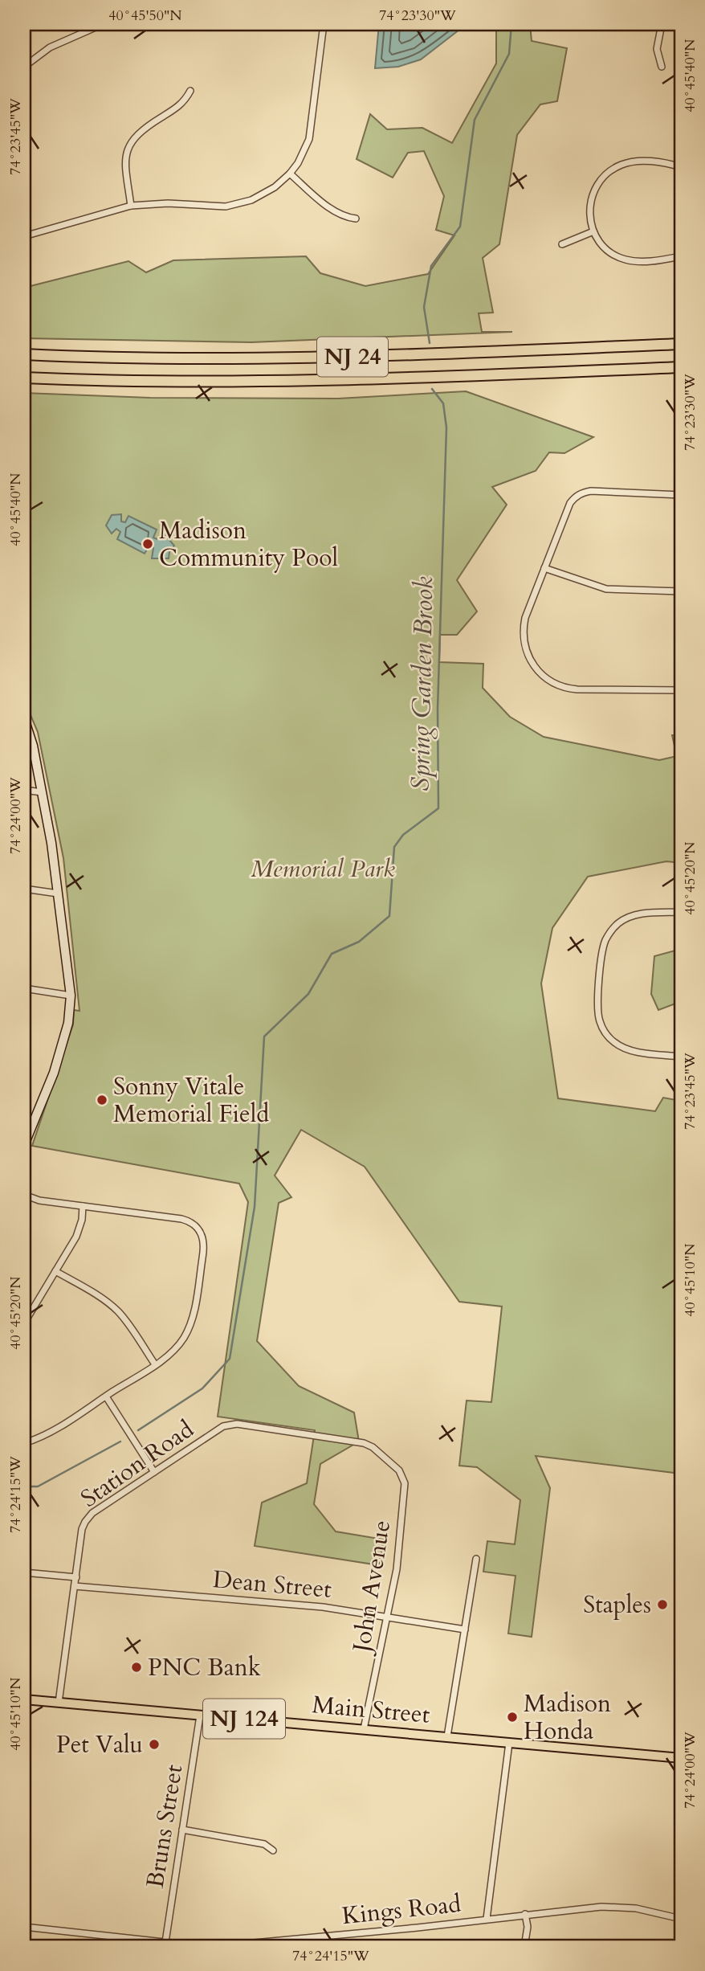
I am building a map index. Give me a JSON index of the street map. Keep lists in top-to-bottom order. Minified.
{"streets":{"highway":["NJ 24"],"main road":["Main Street","NJ 124"],"street":["Station Road","Dean Street","John Avenue","Bruns Street","Kings Road"]},"crossings":[["Station Road","Dean Street"],["Station Road","John Avenue"],["Station Road","Main Street"],["Dean Street","John Avenue"],["John Avenue","Main Street"],["Main Street","Bruns Street"],["Bruns Street","Kings Road"]],"water":["Spring Garden Brook"],"parks":["Memorial Park"],"places":["Madison Community Pool","Sonny Vitale Memorial Field","Staples","PNC Bank","Madison Honda","Pet Valu"],"coordinates":["40°45'50\"N","74°23'30\"W","40°45'40\"N","74°23'45\"W","74°24'00\"W","40°45'20\"N","40°45'10\"N","74°24'15\"W"]}
